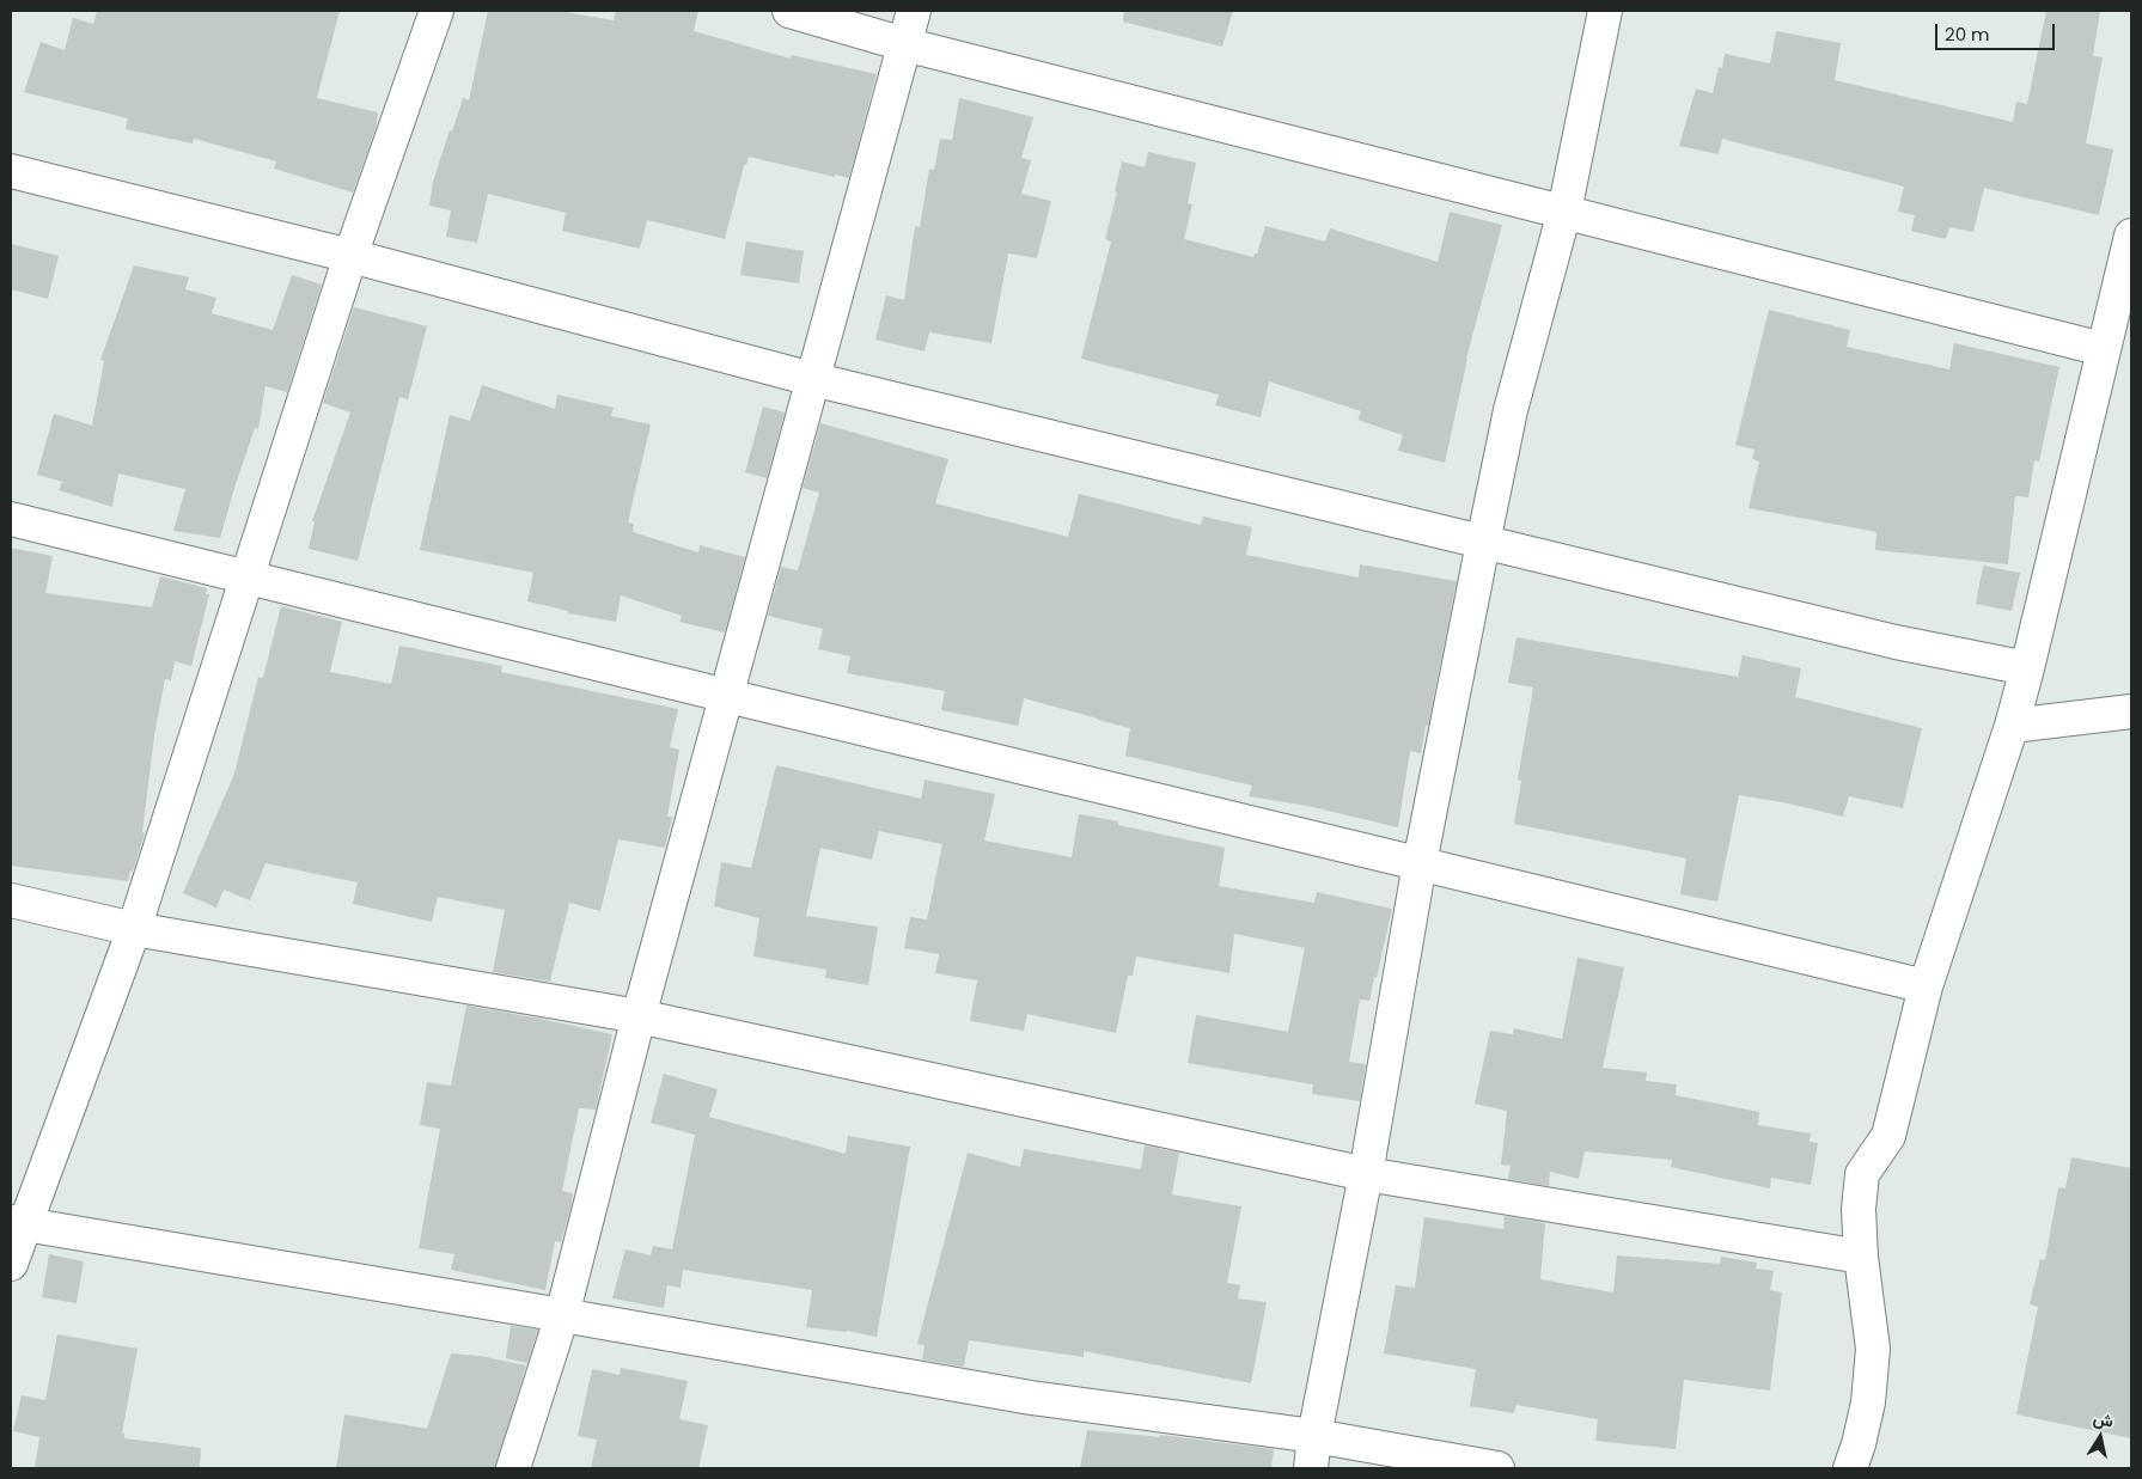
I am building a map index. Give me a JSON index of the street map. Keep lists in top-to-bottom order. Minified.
{"scale_bar":"20 m","north":"top"}
